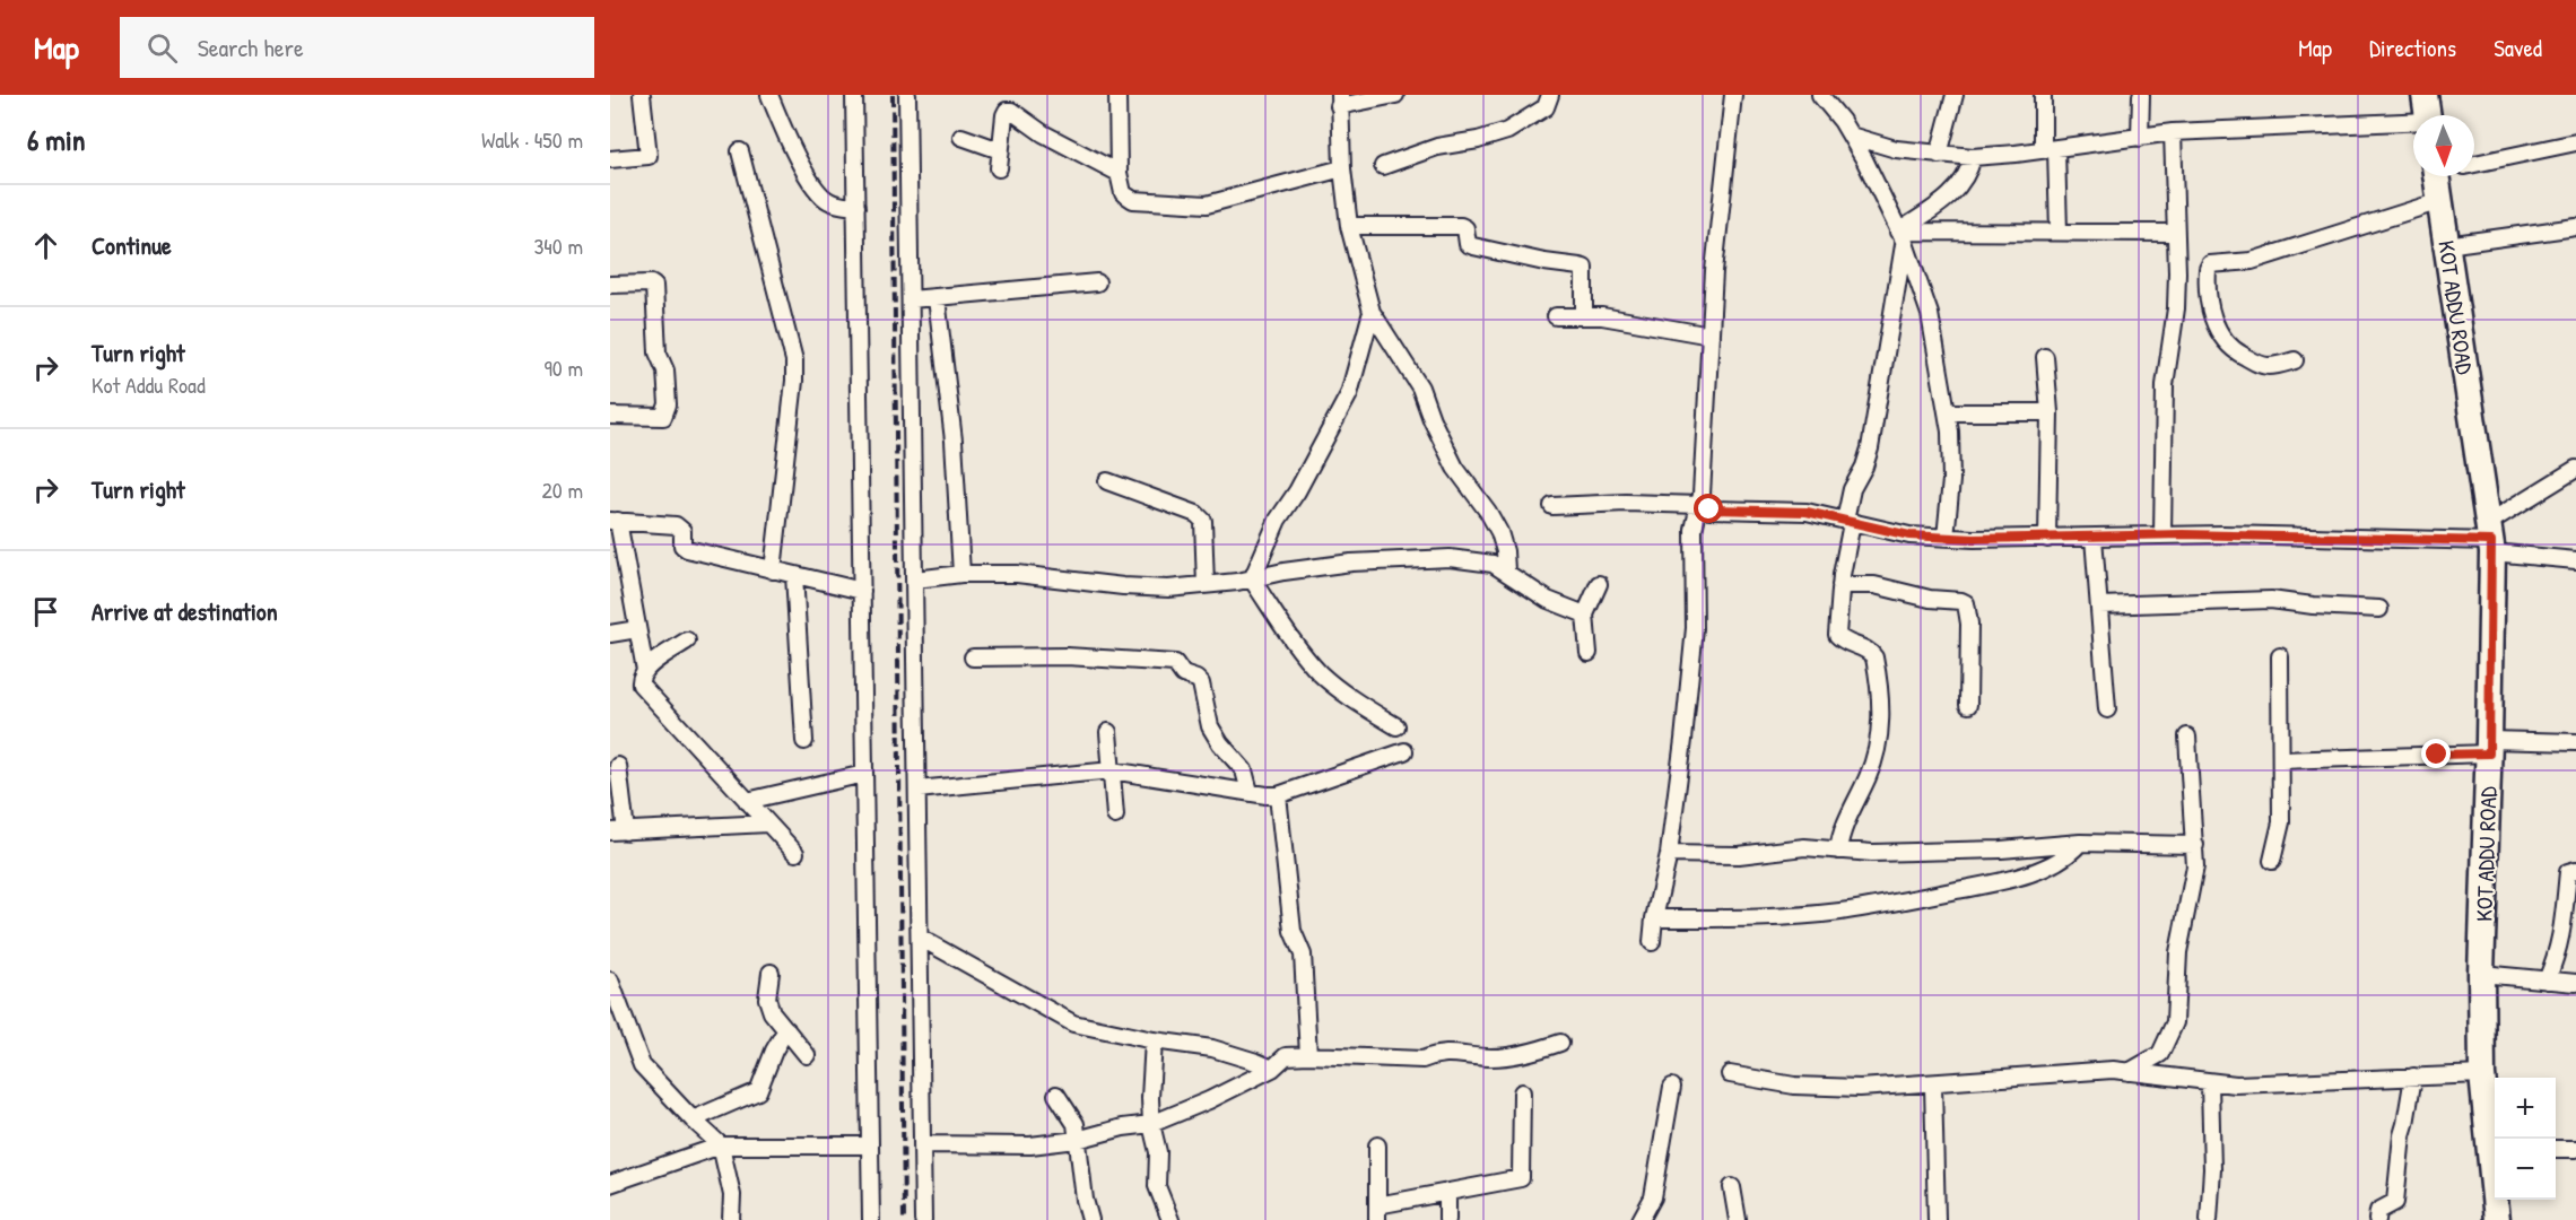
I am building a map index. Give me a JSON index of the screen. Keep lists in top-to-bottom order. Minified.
{"streets":{"main road":["KOT ADDU ROAD"]},"north":"bottom","page":{"header":"Map","search":"Search here","nav":["Map","Directions","Saved"],"heading":["6 min","Walk · 450 m"],"list":[["Continue","340 m"],["Turn right","Kot Addu Road","90 m"],["Turn right","20 m"],"Arrive at destination"],"map_buttons":["+","−"]}}
